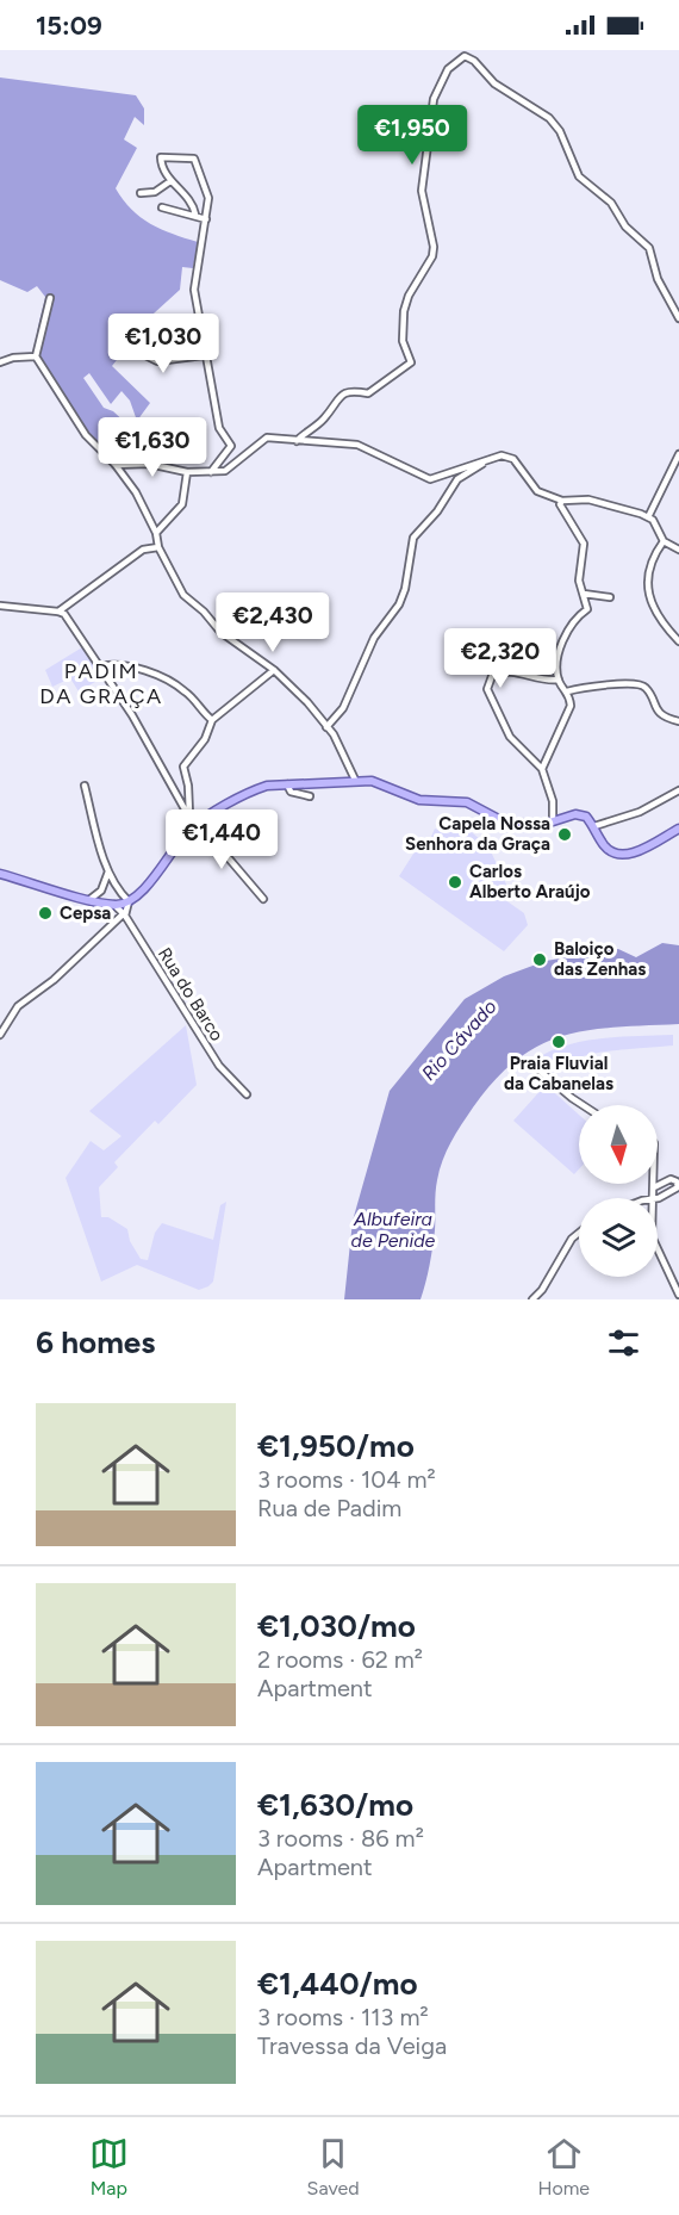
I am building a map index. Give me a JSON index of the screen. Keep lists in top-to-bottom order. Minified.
{"streets":{"street":["Rua do Barco"]},"districts":["PADIM DA GRAÇA"],"water":["Rio Cávado","Albufeira de Penide"],"places":["Capela Nossa Senhora da Graça","Carlos Alberto Araújo","Cepsa","Baloiço das Zenhas","Praia Fluvial da Cabanelas"],"north":"bottom","page":{"status":"15:09","price":["€1,950","€1,030","€1,630","€2,430","€2,320","€1,440"],"heading":"6 homes","list":[{"name":"€1,950/mo","note":"3 rooms · 104 m² · Rua de Padim"},{"name":"€1,030/mo","note":"2 rooms · 62 m² · Apartment"},{"name":"€1,630/mo","note":"3 rooms · 86 m² · Apartment"},{"name":"€1,440/mo","note":"3 rooms · 113 m² · Travessa da Veiga"}],"tabs":["Map","Saved","Home"]}}
